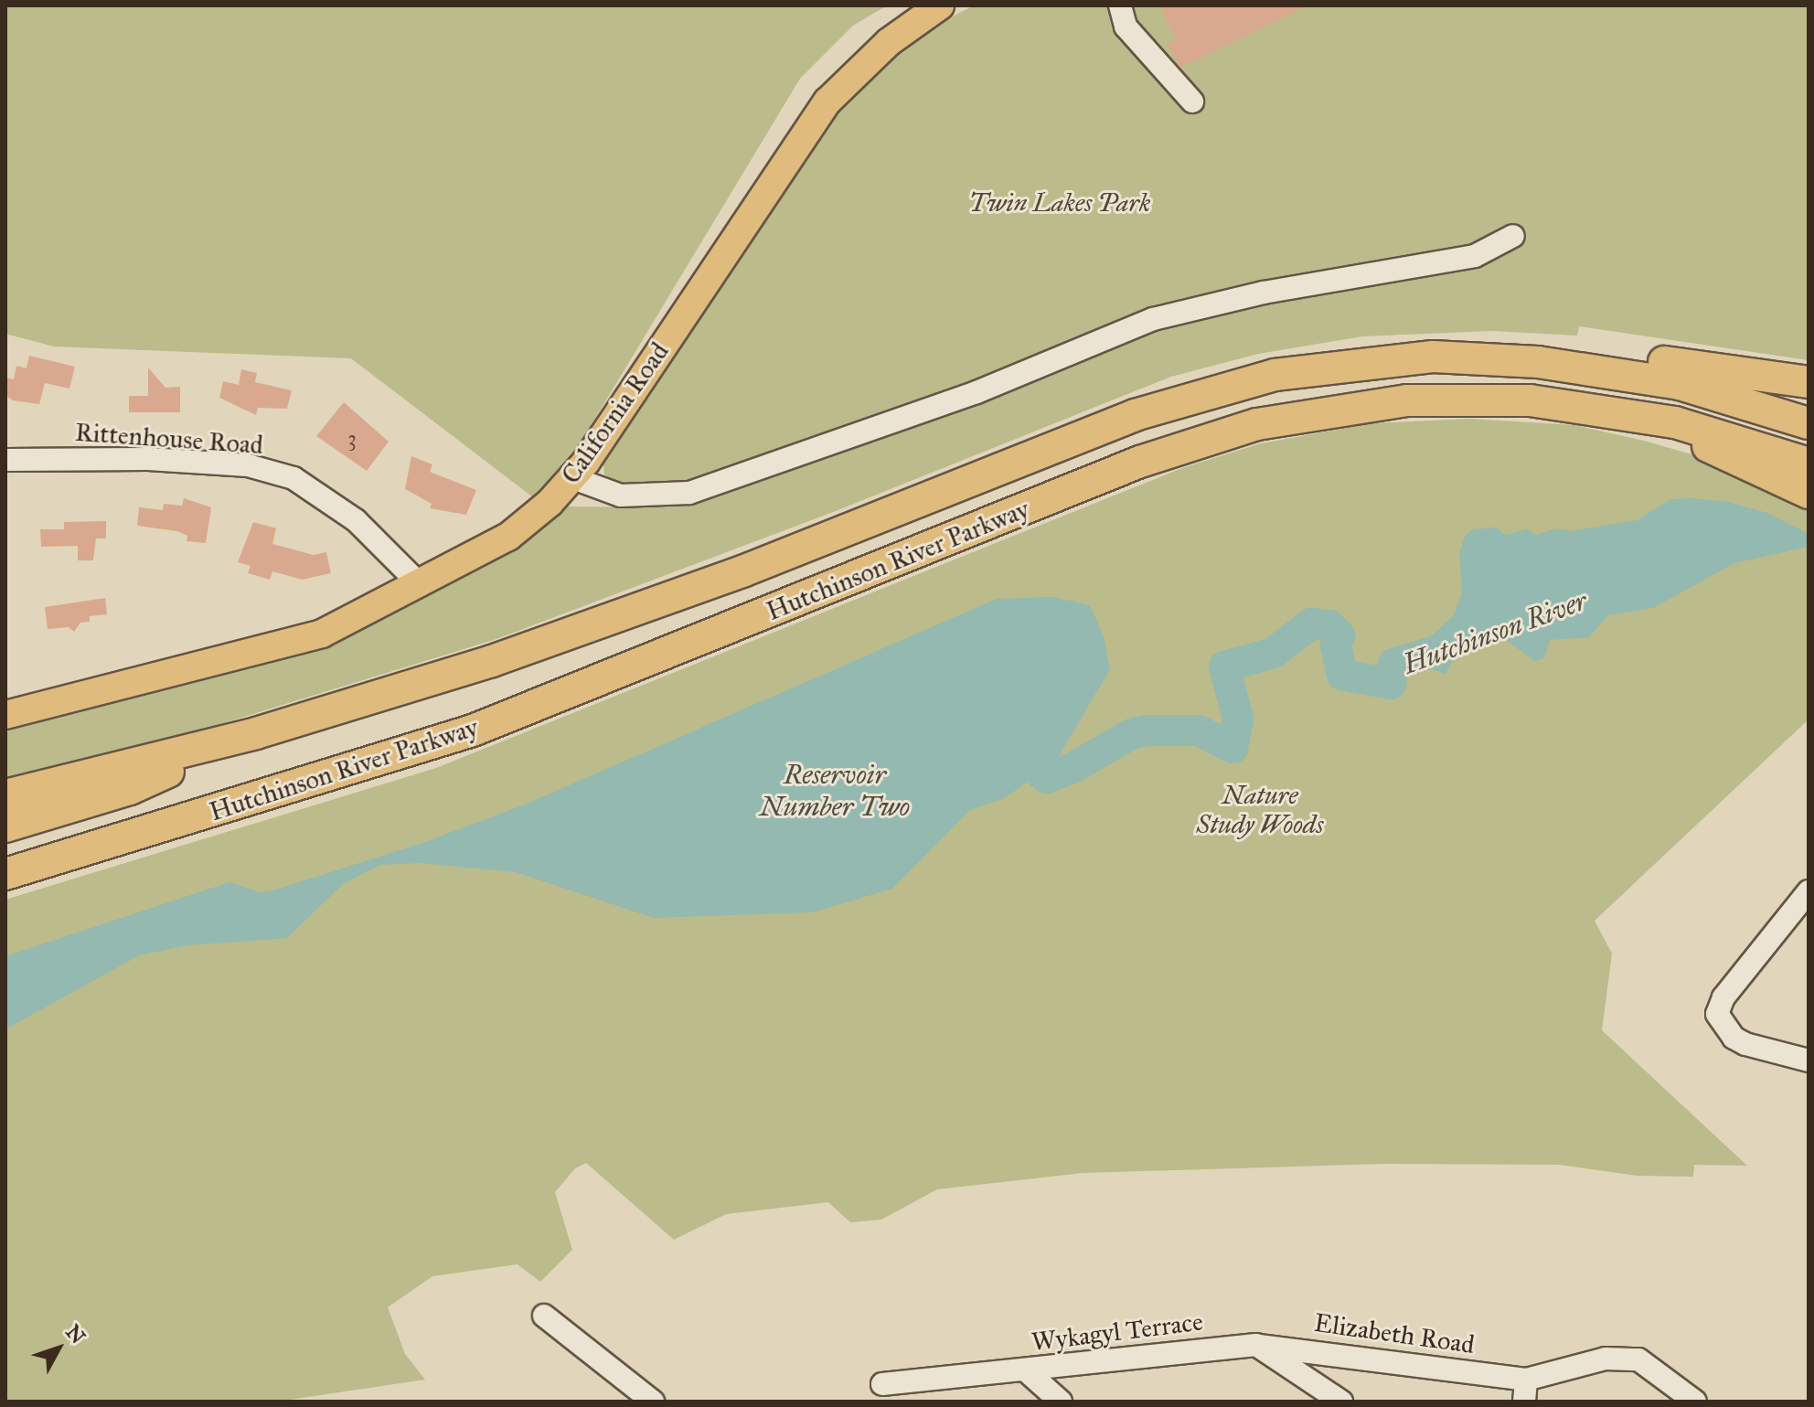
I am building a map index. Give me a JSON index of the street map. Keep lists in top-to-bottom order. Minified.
{"streets":{"highway":["Hutchinson River Parkway"],"main road":["California Road"],"street":["Rittenhouse Road","Wykagyl Terrace","Elizabeth Road"]},"crossings":[["California Road","Rittenhouse Road"],["Wykagyl Terrace","Elizabeth Road"]],"water":["Hutchinson River","Reservoir Number Two"],"parks":["Twin Lakes Park","Nature Study Woods"],"house_numbers":["3"],"north":"top right"}
